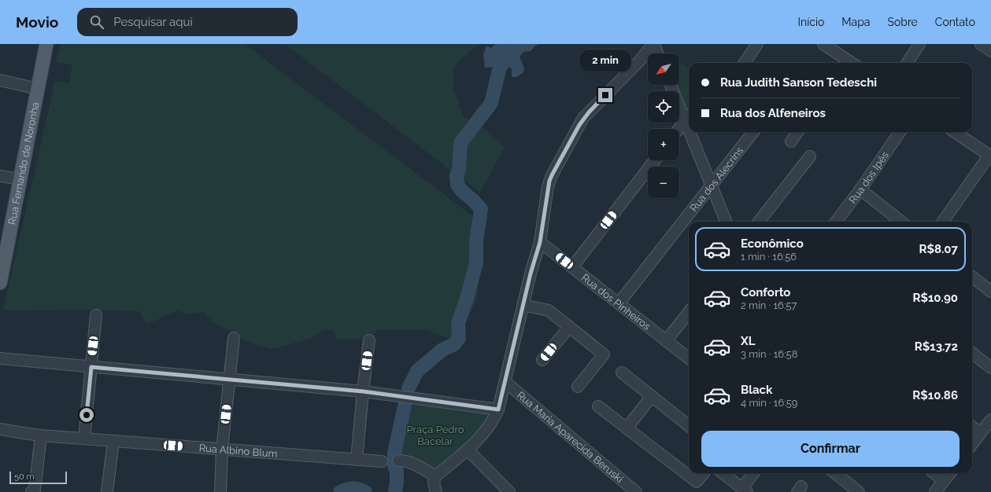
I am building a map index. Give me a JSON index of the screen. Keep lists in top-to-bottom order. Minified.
{"streets":{"main road":["Rua Fernando de Noronha"],"street":["Rua dos Ipês","Rua dos Alecrins","Rua dos Pinheiros","Rua Maria Aparecida Beruski","Rua Albino Blum"]},"crossings":[["Rua dos Alecrins","Rua dos Pinheiros"]],"parks":["Praça Pedro Bacelar"],"scale_bar":"50 m","north":"bottom left","page":{"header":"Movio","search":"Pesquisar aqui","nav":["Início","Mapa","Sobre","Contato"],"bubble":"2 min","map_buttons":["+","−"],"banner":["Rua Judith Sanson Tedeschi","Rua dos Alfeneiros"],"list":[{"name":"Econômico","note":"1 min · 16:56","value":"R$8.07"},{"name":"Conforto","note":"2 min · 16:57","value":"R$10.90"},{"name":"XL","note":"3 min · 16:58","value":"R$13.72"},{"name":"Black","note":"4 min · 16:59","value":"R$10.86"}],"buttons":"Confirmar","scale":"50 m"}}
